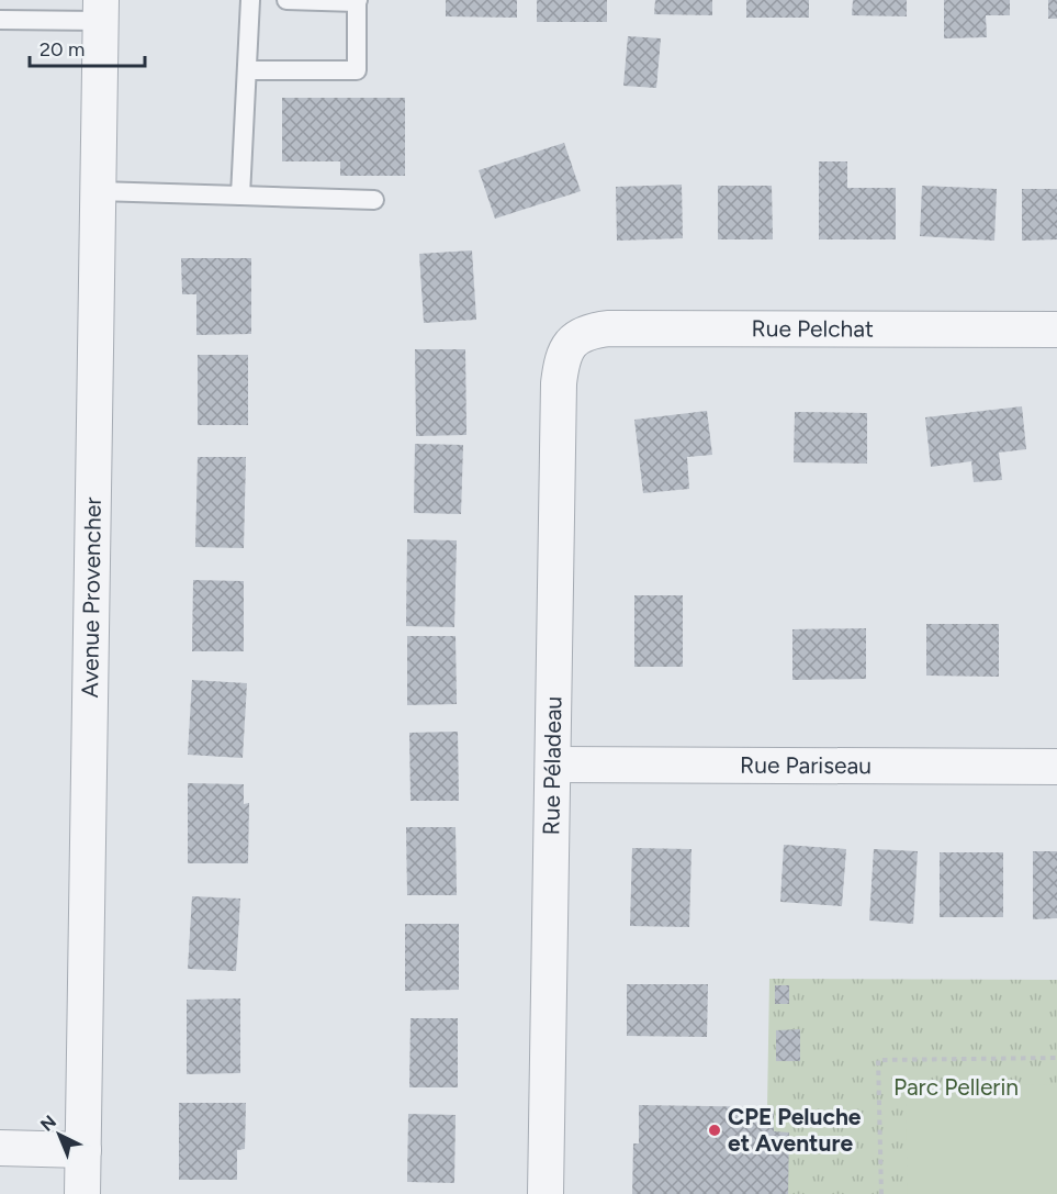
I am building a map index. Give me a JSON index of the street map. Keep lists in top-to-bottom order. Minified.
{"streets":{"street":["Rue Pelchat","Avenue Provencher","Rue Pariseau","Rue Péladeau"]},"crossings":[["Rue Pelchat","Rue Péladeau"],["Rue Pariseau","Rue Péladeau"]],"parks":["Parc Pellerin"],"places":["CPE Peluche et Aventure"],"scale_bar":"20 m","north":"top left"}
